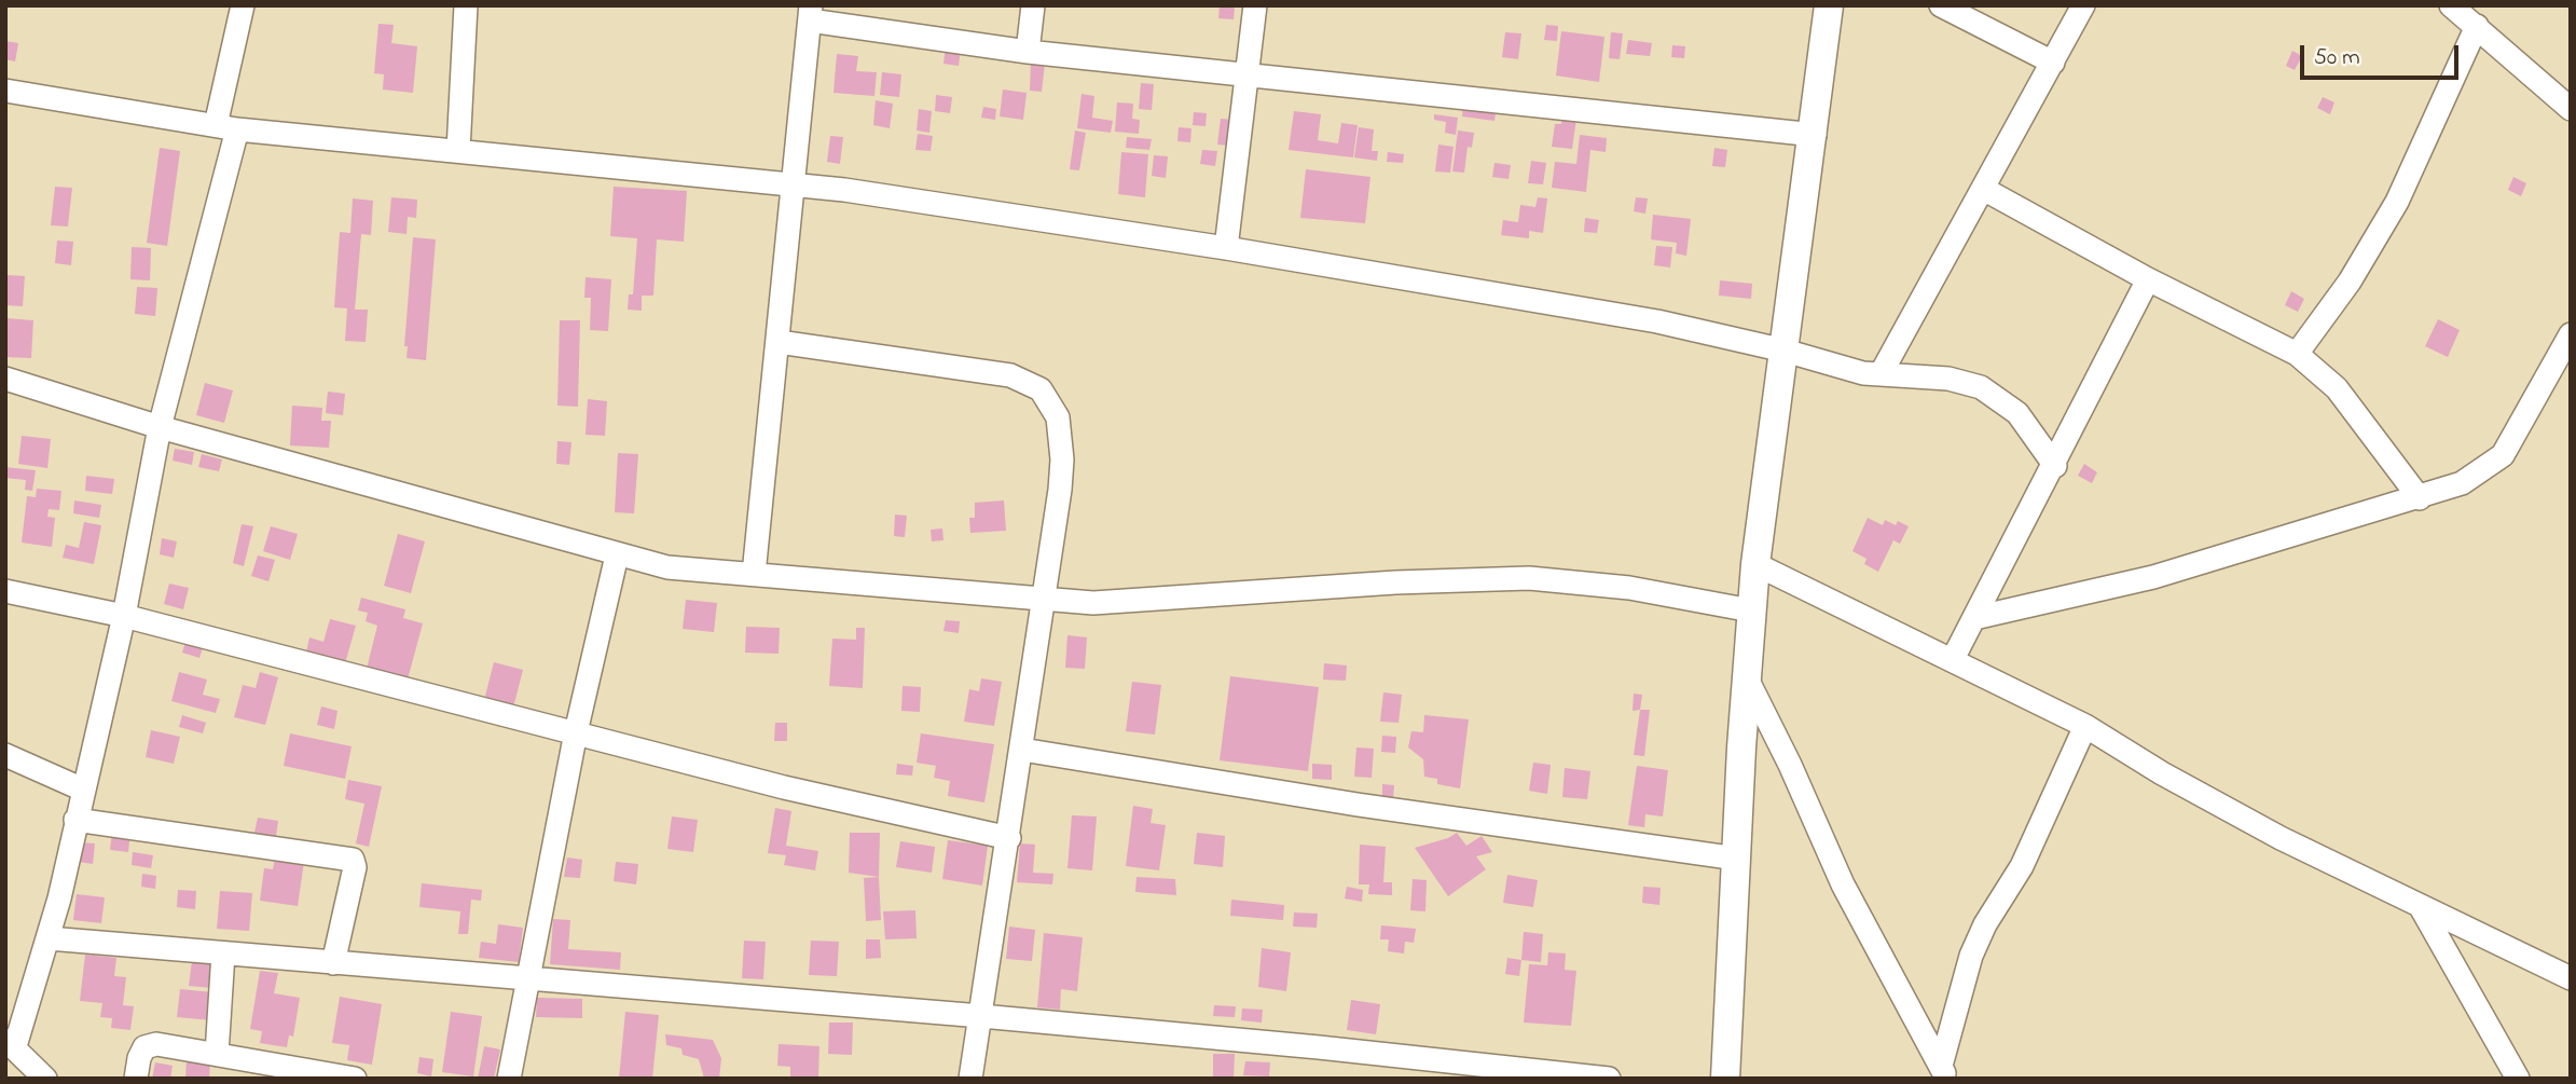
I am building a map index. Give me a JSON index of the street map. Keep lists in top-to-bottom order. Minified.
{"scale_bar":"50 m"}
